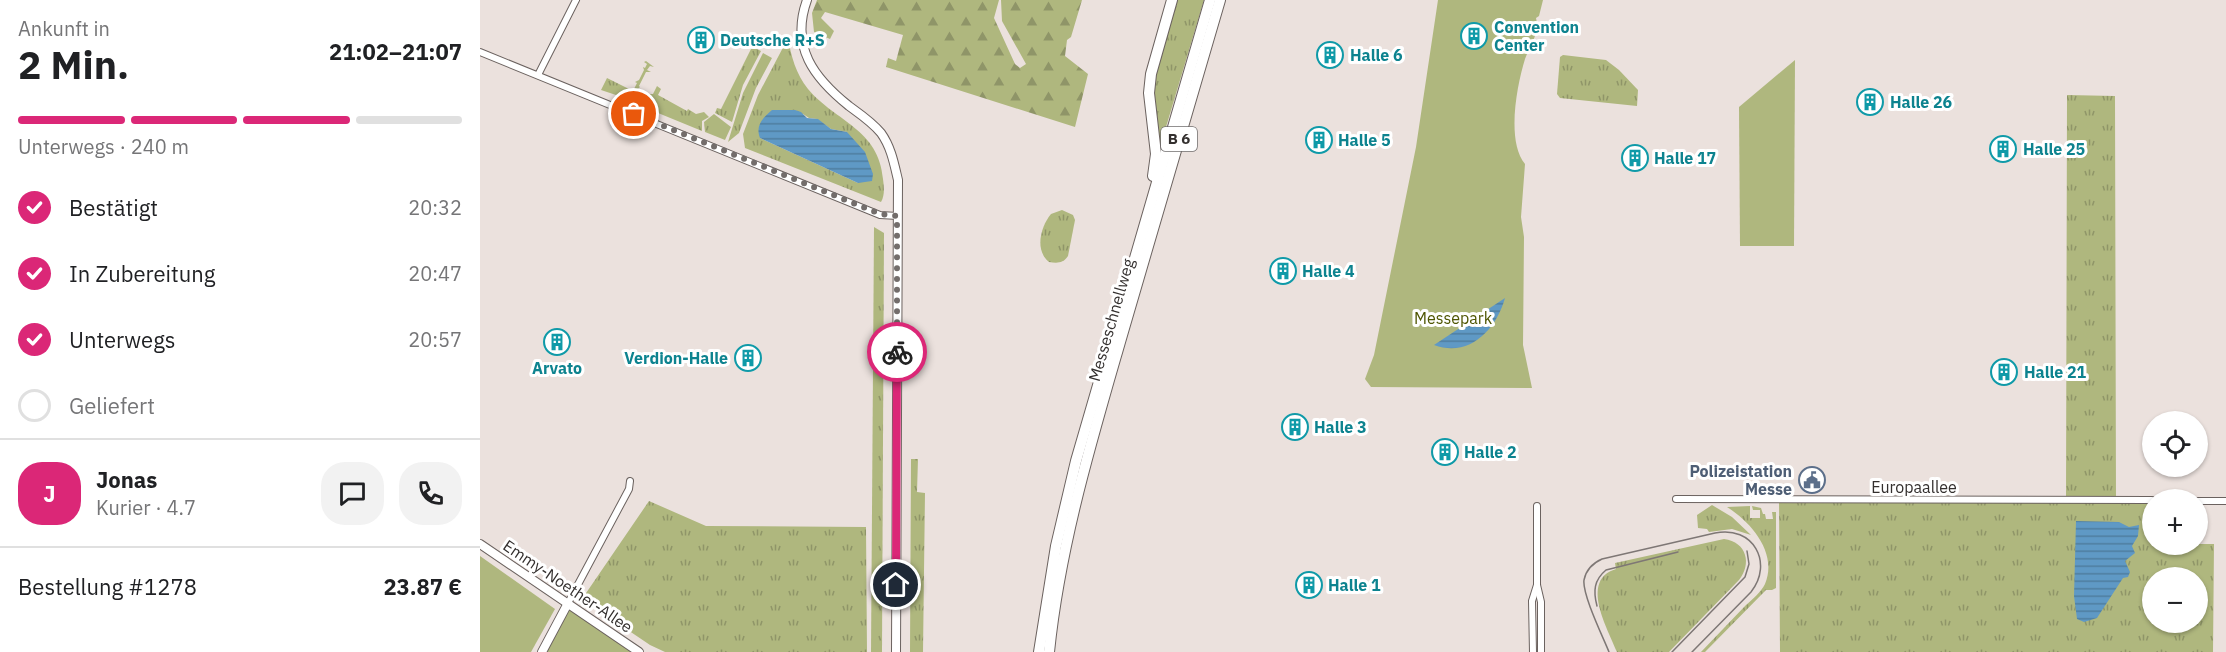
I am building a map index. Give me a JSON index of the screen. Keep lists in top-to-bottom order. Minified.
{"streets":{"highway":["B 6","Messeschnellweg"],"main road":["Emmy-Noether-Allee"],"street":["Europaallee"]},"parks":["Messepark"],"places":{"building":["Convention Center","Deutsche R+S","Halle 6","Halle 26","Halle 5","Halle 25","Halle 17","Halle 4","Arvato","Verdion-Halle","Halle 21","Halle 3","Halle 2","Halle 1"],"public building":["Polizeistation Messe"]},"page":{"heading":["2 Min.","Ankunft in","21:02–21:07"],"panel":["Jonas","Kurier · 4.7","Bestellung #1278","23.87 €"],"bar":"Unterwegs · 240 m","list":[["Bestätigt","20:32"],["In Zubereitung","20:47"],["Unterwegs","20:57"],"Geliefert"],"map_buttons":["+","−"],"round":"J"}}
